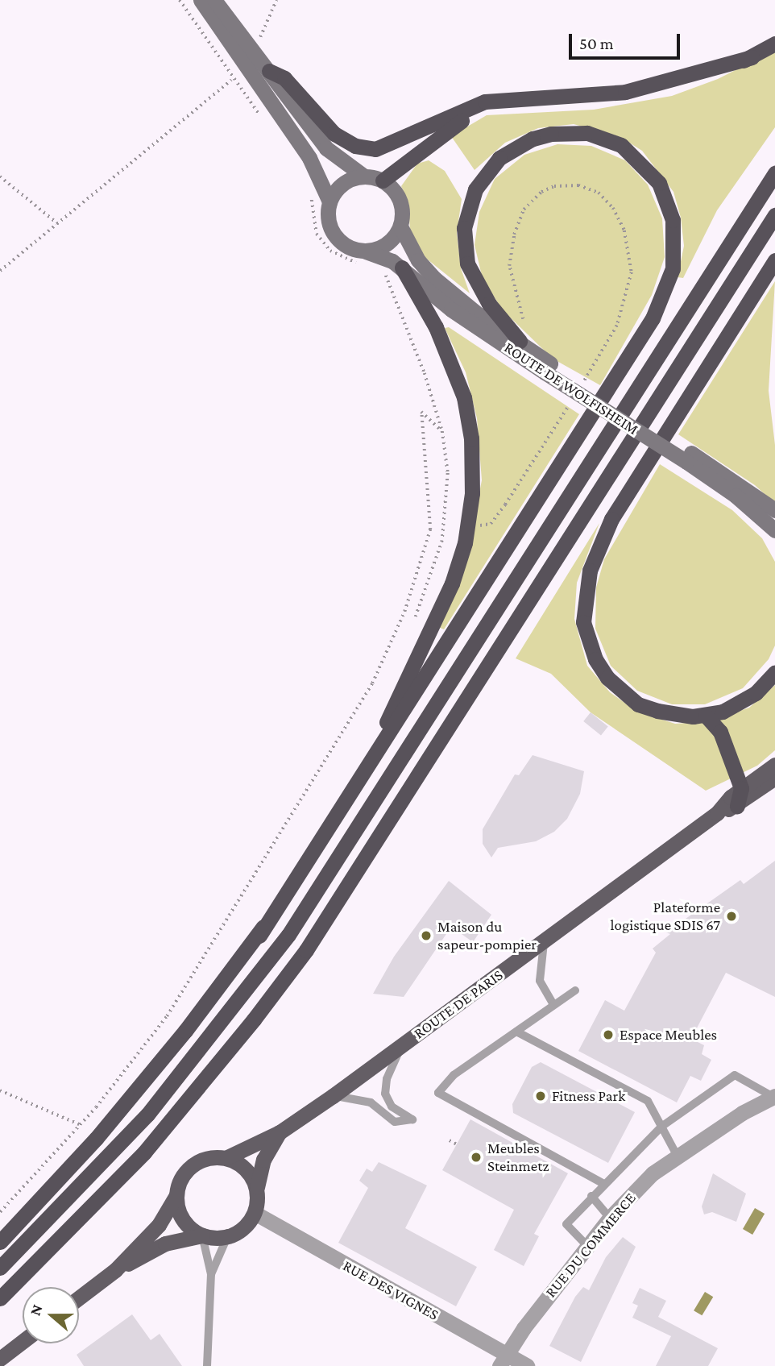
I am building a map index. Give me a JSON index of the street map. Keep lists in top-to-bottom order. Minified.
{"streets":{"main road":["ROUTE DE WOLFISHEIM","ROUTE DE PARIS"],"street":["RUE DU COMMERCE","RUE DES VIGNES"]},"crossings":[["ROUTE DE PARIS","RUE DES VIGNES"],["RUE DU COMMERCE","RUE DES VIGNES"]],"places":["Plateforme logistique SDIS 67","Maison du sapeur-pompier","Espace Meubles","Fitness Park","Meubles Steinmetz"],"scale_bar":"50 m","north":"left"}
